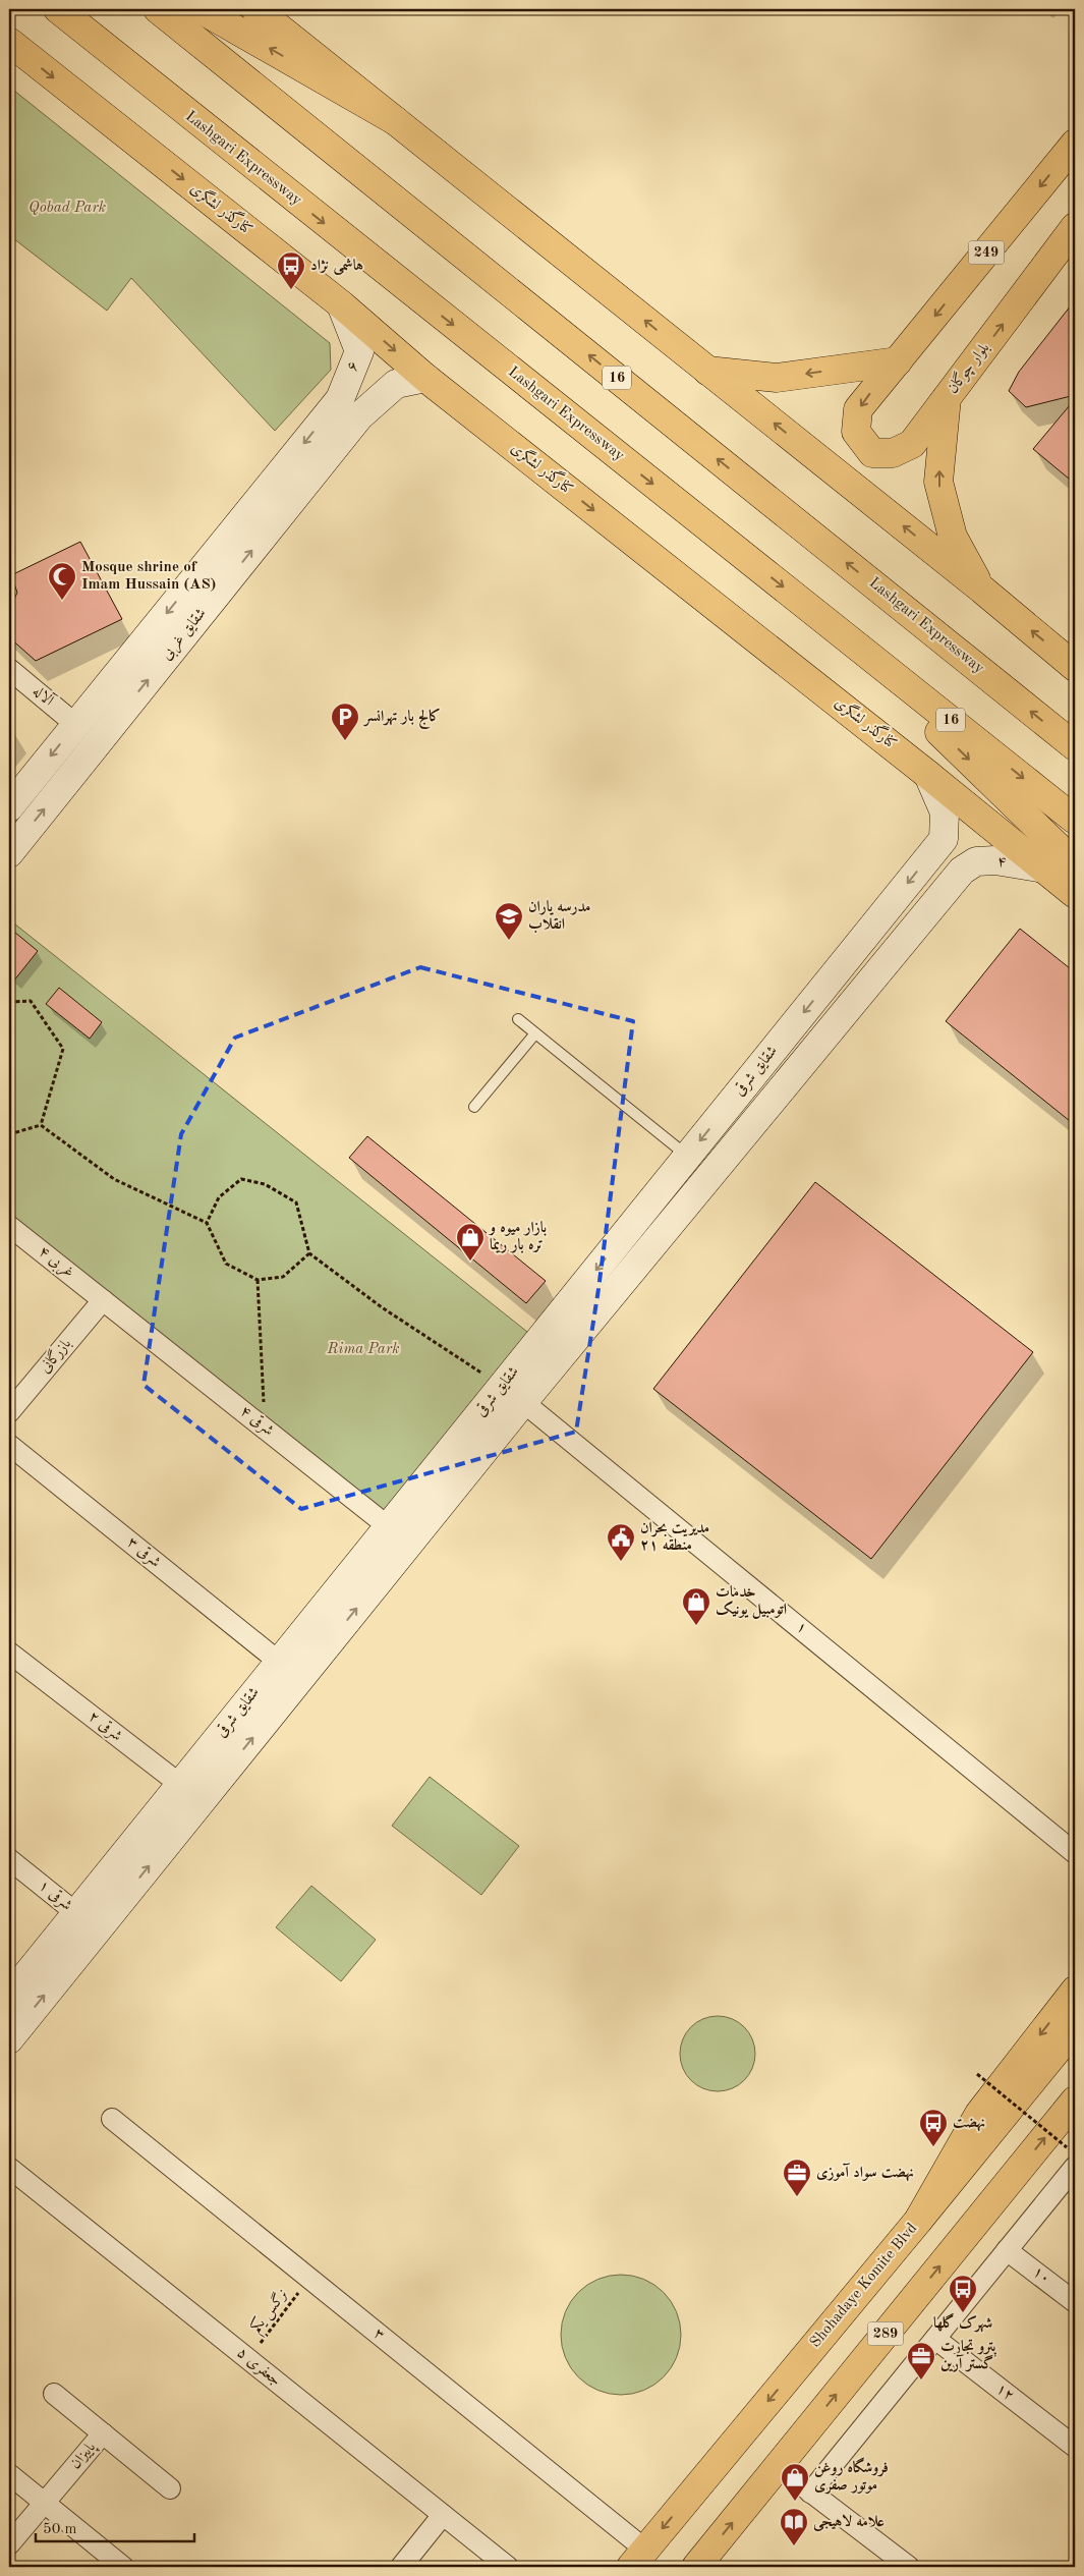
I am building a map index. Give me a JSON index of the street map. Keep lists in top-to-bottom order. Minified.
{"streets":{"main road":["Lashgari Expressway","کنارگذر لشگری","249","بلوار چوگان","16","Shohadaye Komite Blvd","289"],"street":["۶","شقایق غربی","آلاله","۴","شقایق شرقی","۴ غربی","بازرگانی","۴ شرقی","۳ شرقی","۱","۲ شرقی","۱ شرقی","۱۰","۳","جعفری ۵","۱۲","پاییزان"],"path":["نرگس یکم"]},"crossings":[["کنارگذر لشگری","۶"],["کنارگذر لشگری","۴"],["کنارگذر لشگری","شقایق شرقی"],["۶","شقایق غربی"],["شقایق غربی","آلاله"],["۴","شقایق شرقی"],["شقایق شرقی","۴ شرقی"],["شقایق شرقی","۳ شرقی"],["شقایق شرقی","۱"],["شقایق شرقی","۲ شرقی"],["شقایق شرقی","۱ شرقی"],["۴ غربی","بازرگانی"],["۴ غربی","۴ شرقی"],["بازرگانی","۴ شرقی"],["Shohadaye Komite Blvd","۳"],["نرگس یکم","۳"],["نرگس یکم","جعفری ۵"]],"parks":["Qobad Park","Rima Park"],"places":{"bus stop":["هاشمی نژاد","نهضت","شهرک گلها"],"mosque":["Mosque shrine of Imam Hussain (AS)"],"parking":["کالج بار تهرانسر"],"school or university":["مدرسه یاران انقلاب"],"shop":["بازار میوه و تره بار ریما","خدمات اتومبیل یونیک","فروشگاه روغن موتور صفری"],"public building":["مدیریت بحران منطقه ۲۱"],"office":["نهضت سواد آموزی","پترو تجارت گستر آرین"],"library":["علامه لاهیجی"]},"scale_bar":"50 m"}
